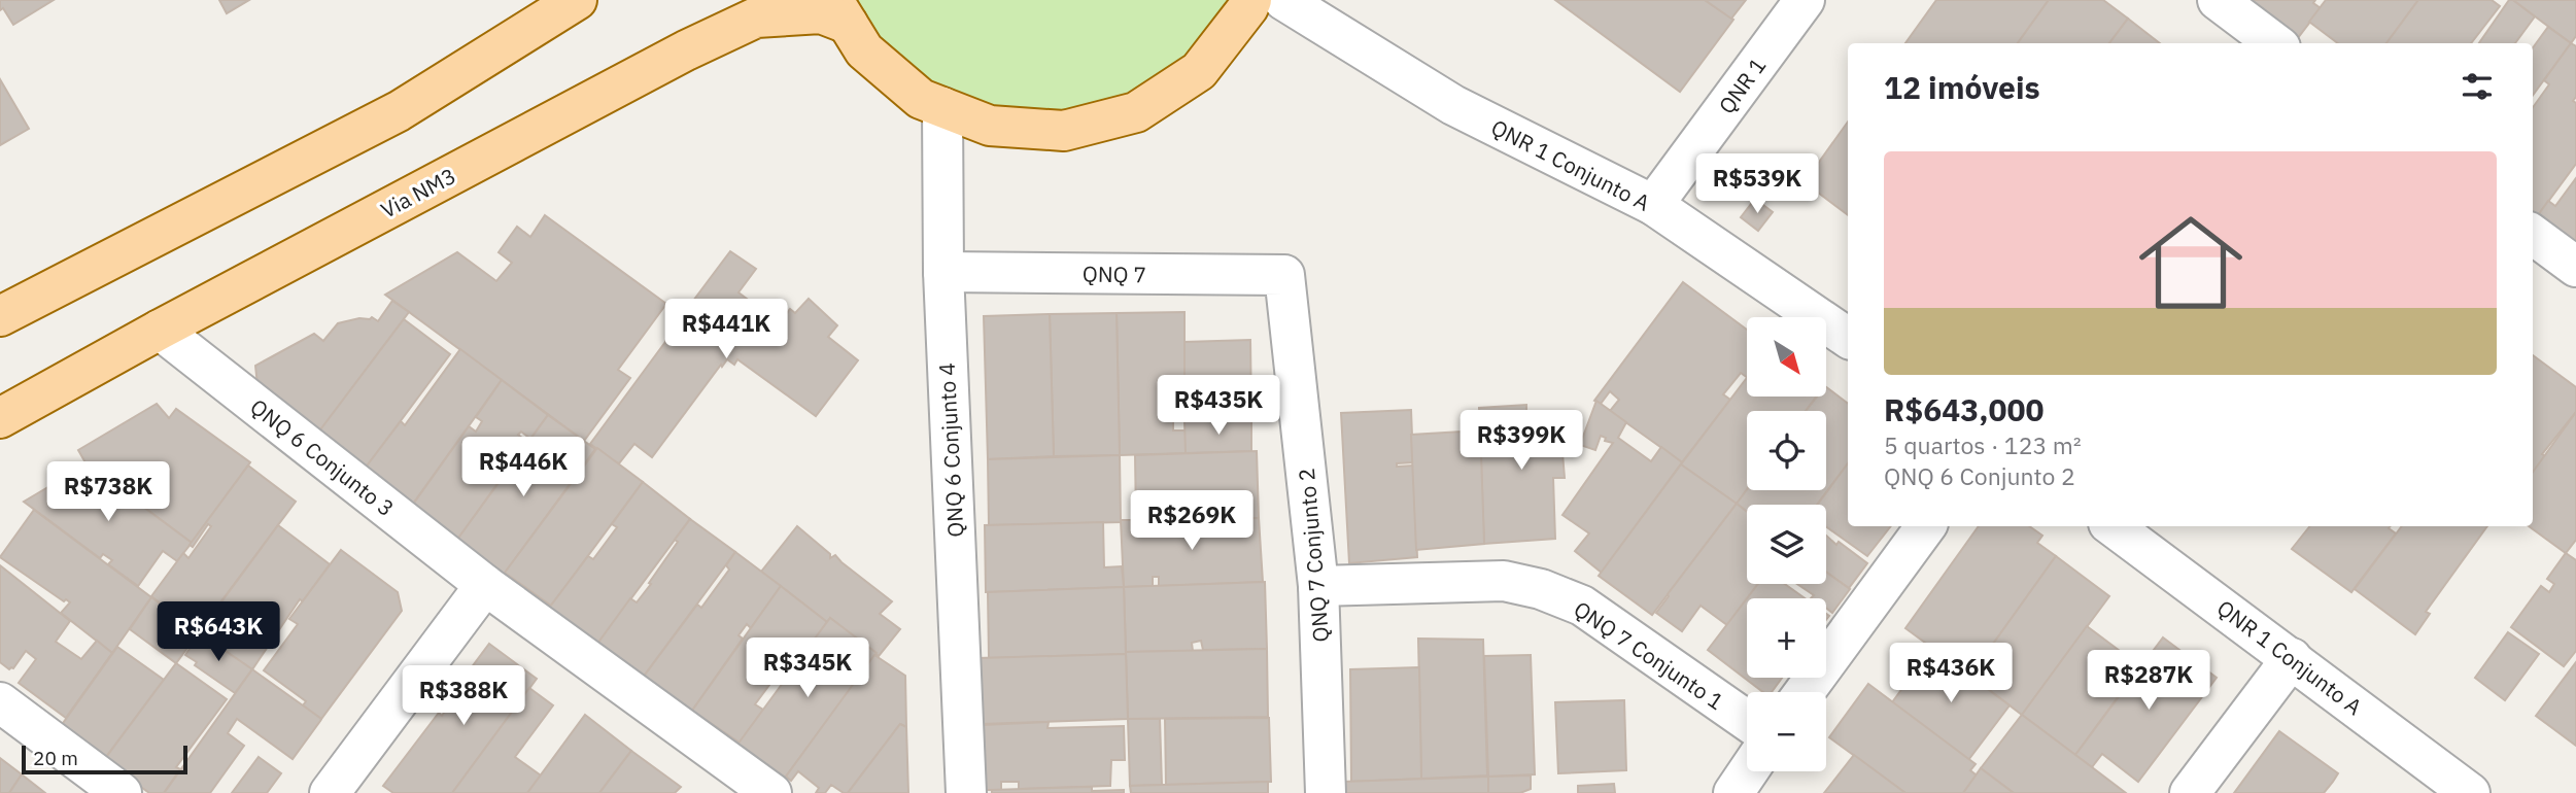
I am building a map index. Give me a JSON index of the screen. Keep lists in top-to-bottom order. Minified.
{"streets":{"main road":["Via NM3"],"street":["QNR 1","QNR 1 Conjunto A","QNQ 7","QNQ 6 Conjunto 4","QNQ 6 Conjunto 3","QNQ 7 Conjunto 2","QNQ 7 Conjunto 1"]},"crossings":[["QNR 1","QNR 1 Conjunto A"],["Via NM3","QNQ 6 Conjunto 3"],["QNQ 7","QNQ 6 Conjunto 4"],["QNQ 7","QNQ 7 Conjunto 2"],["QNQ 7 Conjunto 2","QNQ 7 Conjunto 1"]],"scale_bar":"20 m","north":"bottom right","page":{"heading":"12 imóveis","list":[{"name":"R$643,000","note":"5 quartos · 123 m² · QNQ 6 Conjunto 2"}],"price":["R$539K","R$441K","R$435K","R$399K","R$446K","R$738K","R$269K","R$643K","R$345K","R$436K","R$287K","R$388K"],"map_buttons":["+","−"],"scale":"20 m"}}
